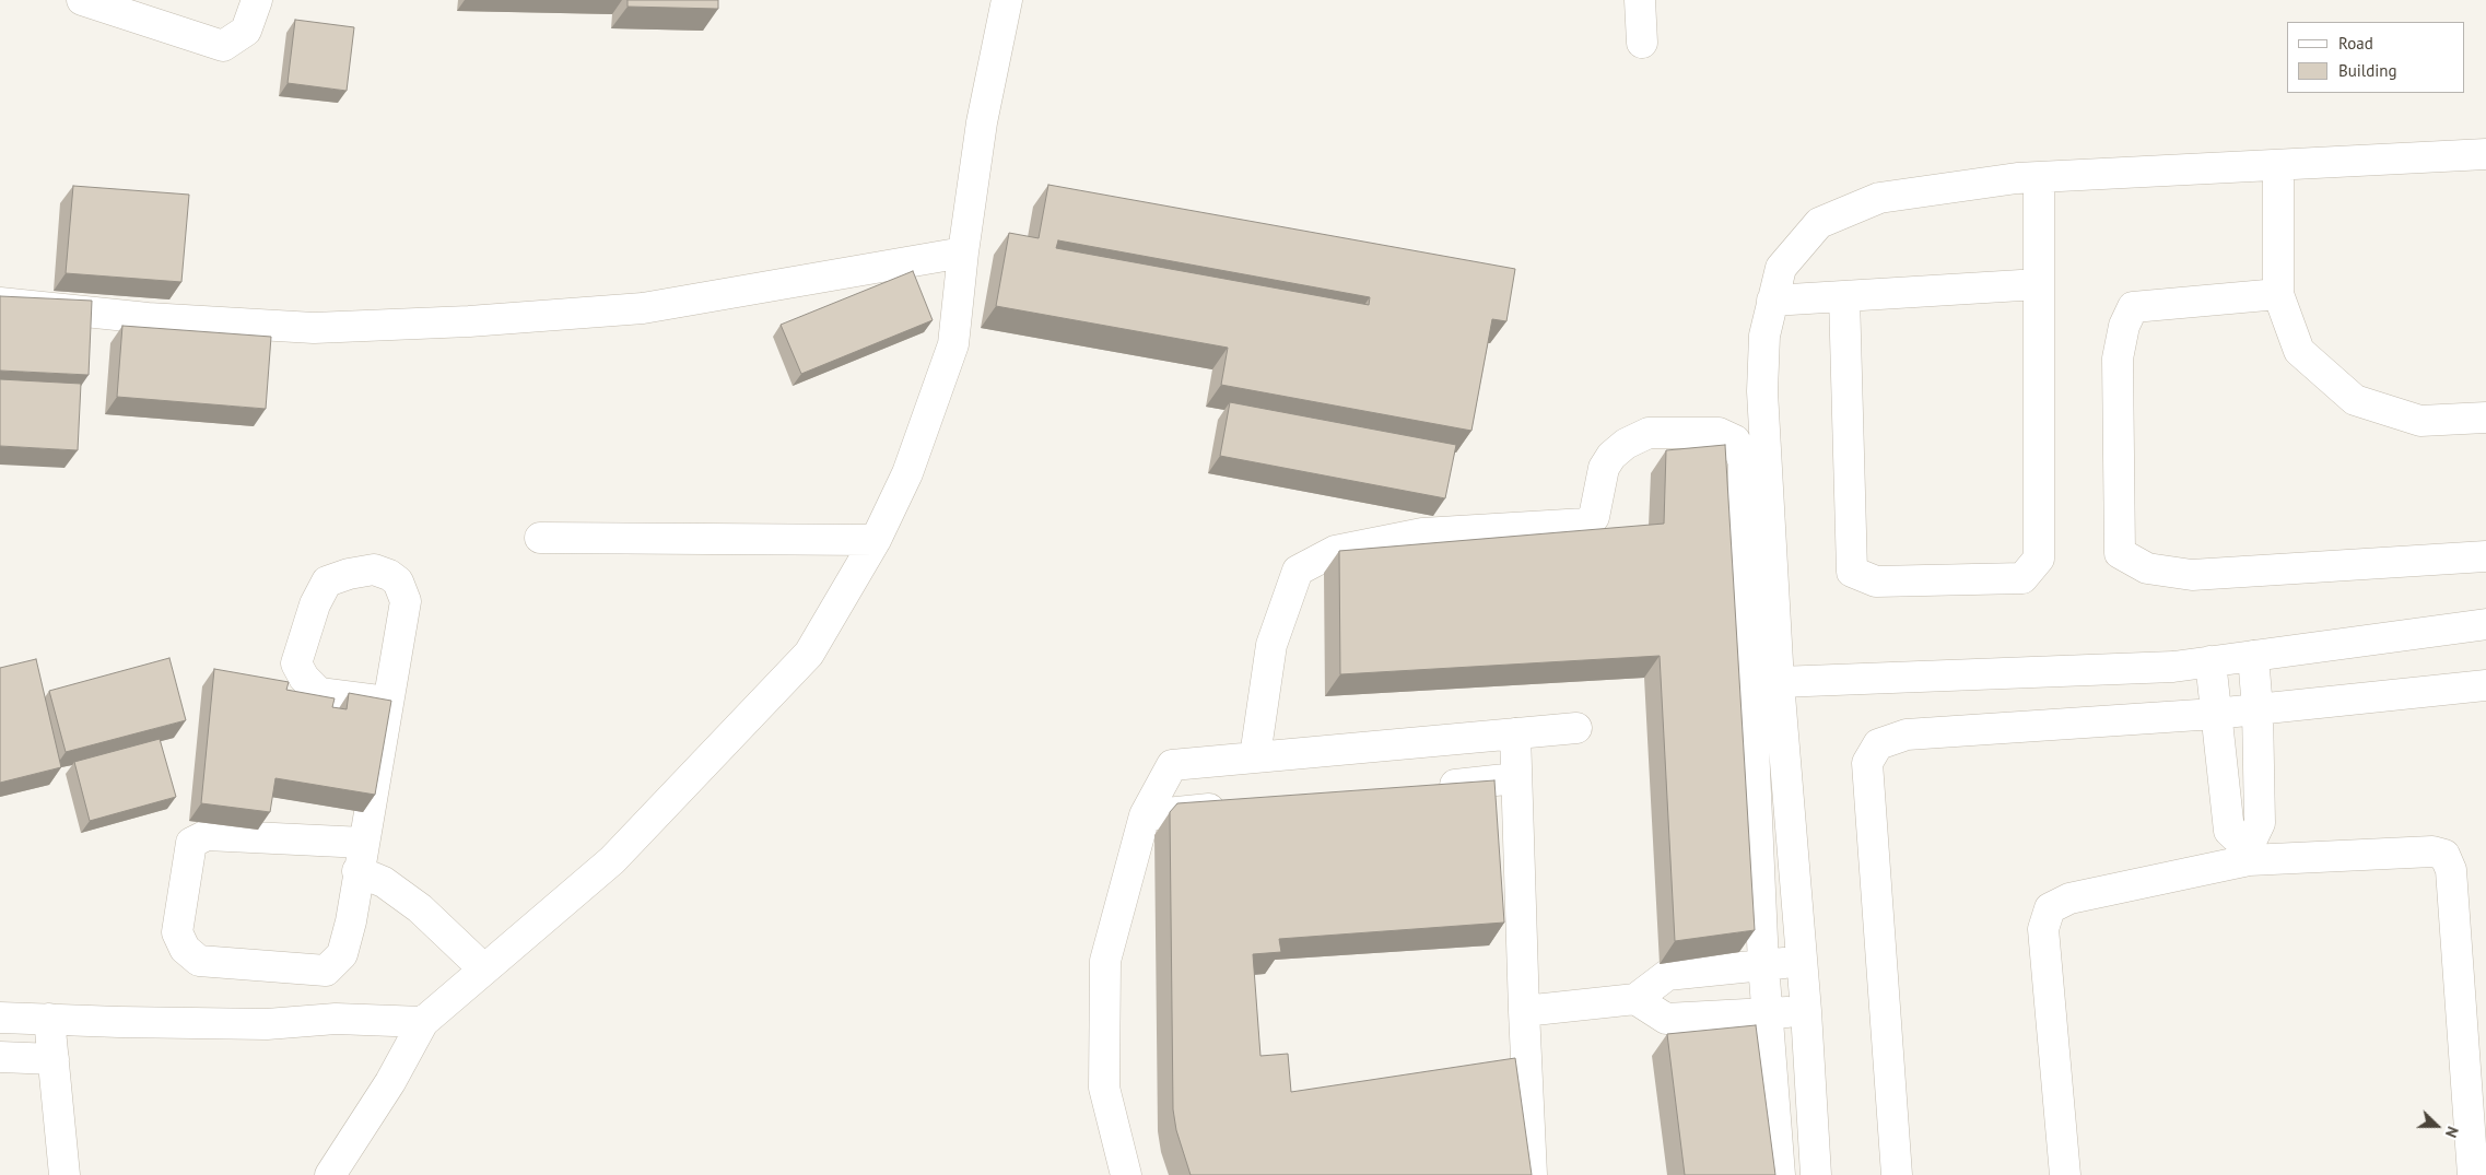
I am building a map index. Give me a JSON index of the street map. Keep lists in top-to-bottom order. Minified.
{"legend":["Road","Building"],"north":"right"}
